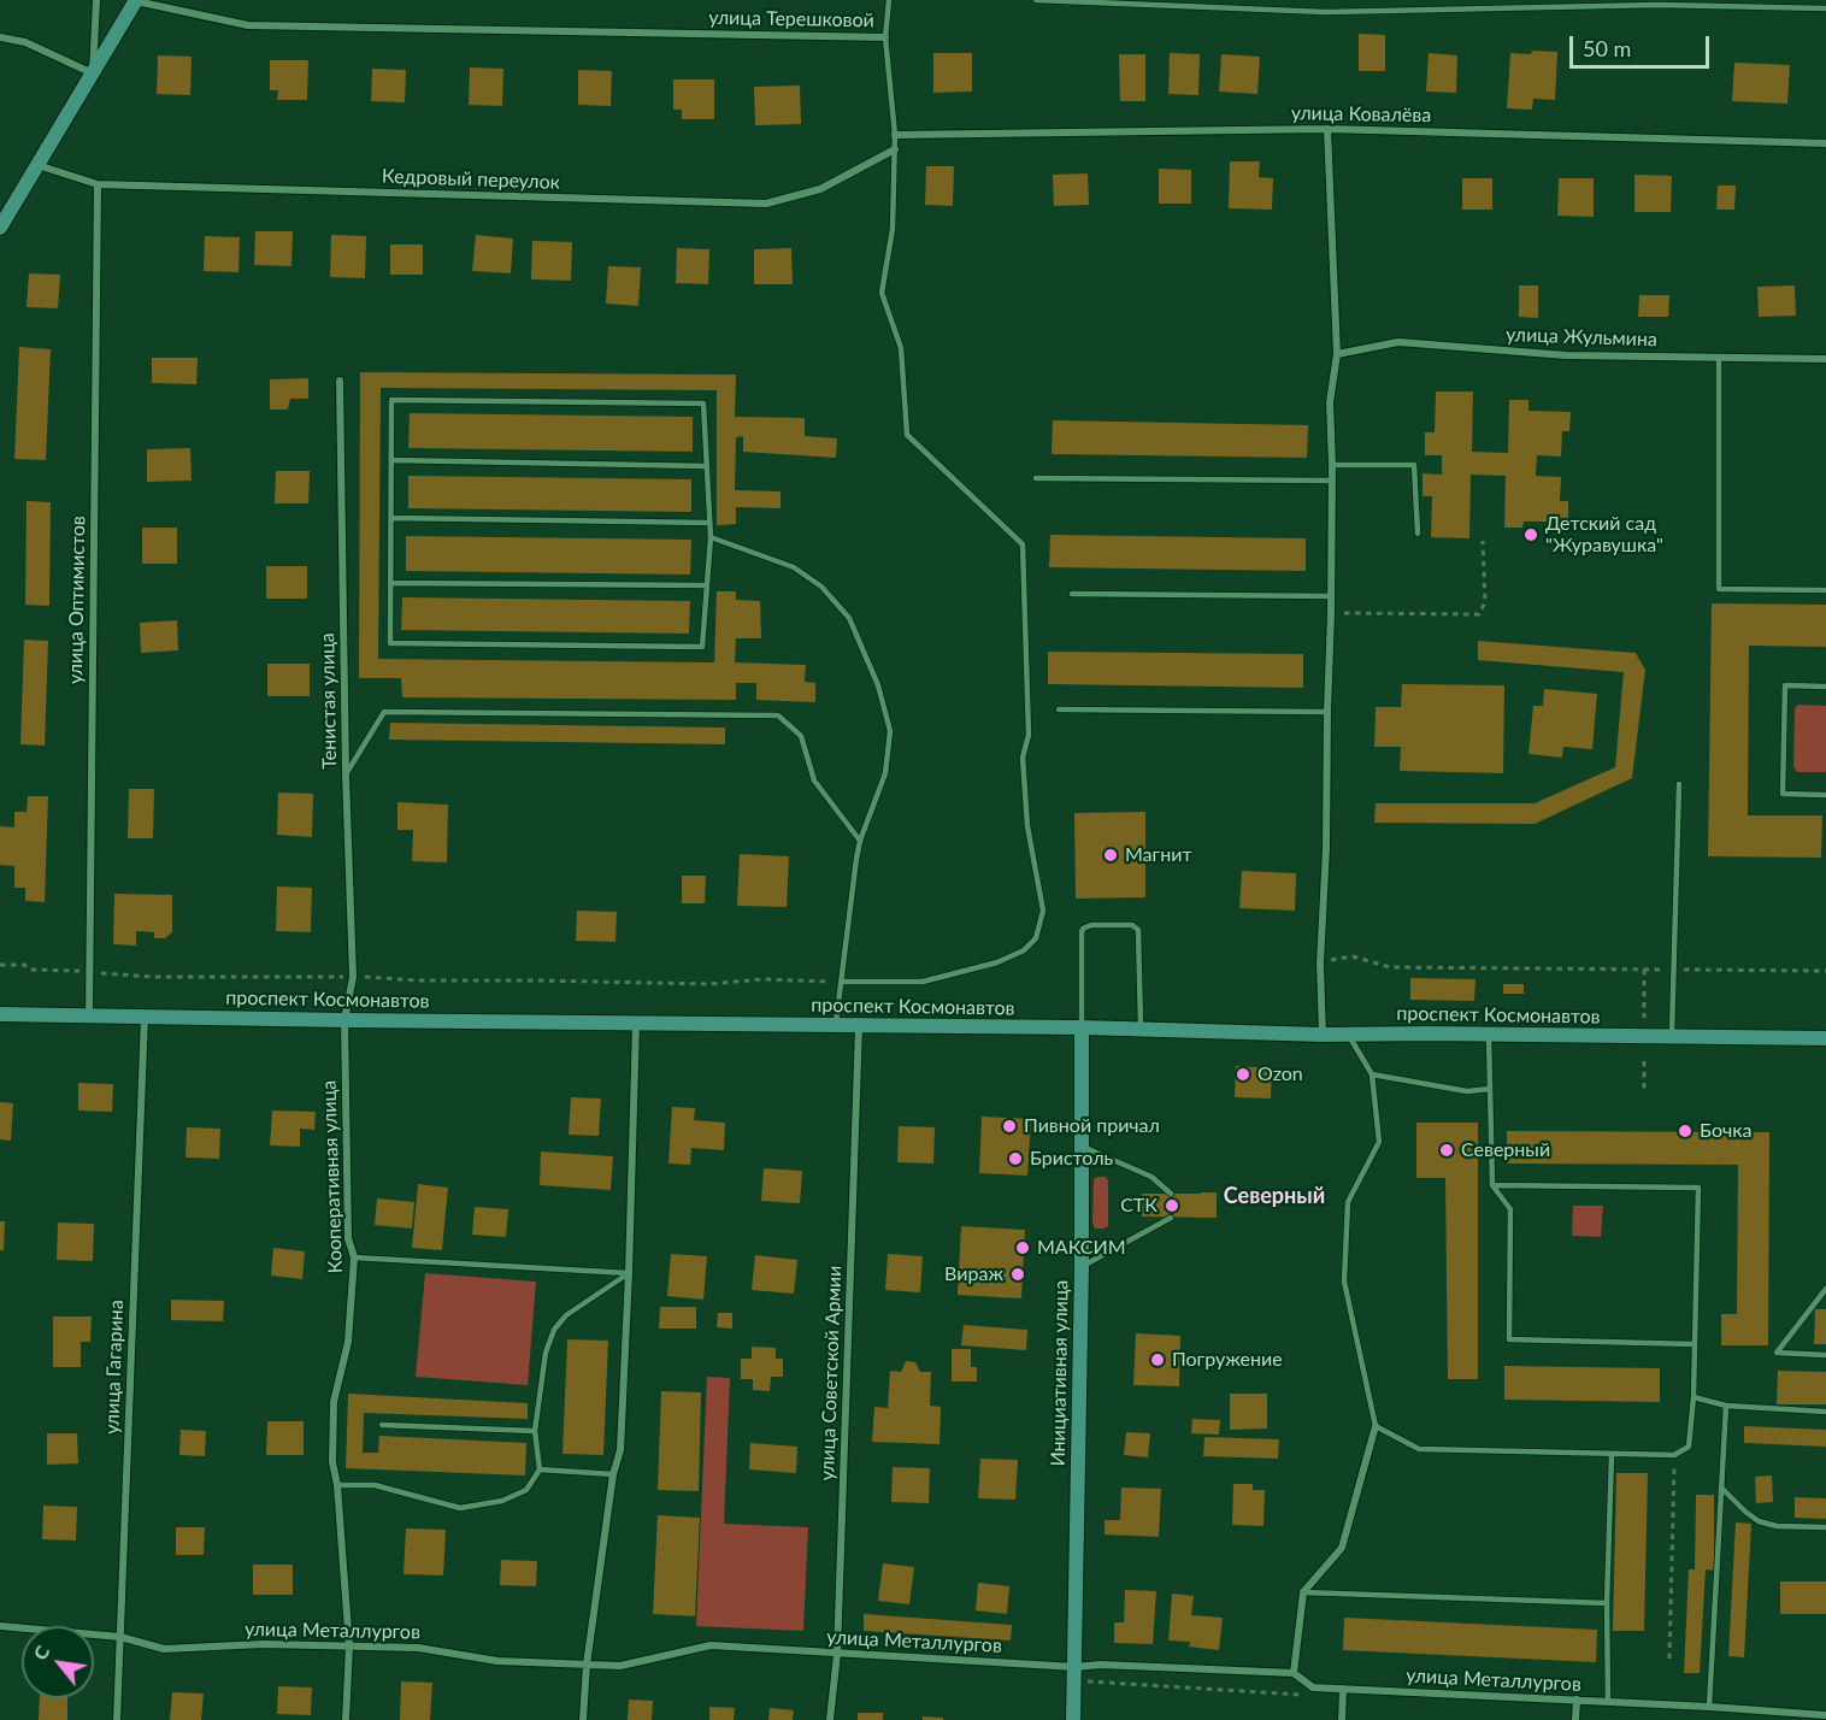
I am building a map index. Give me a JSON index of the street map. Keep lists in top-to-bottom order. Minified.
{"streets":{"main road":["проспект Космонавтов","Инициативная улица"],"street":["улица Терешковой","улица Ковалёва","Кедровый переулок","улица Жульмина","улица Оптимистов","Тенистая улица","Кооперативная улица","улица Гагарина","улица Советской Армии","улица Металлургов"]},"crossings":[["Кедровый переулок","улица Оптимистов"],["улица Оптимистов","проспект Космонавтов"],["Тенистая улица","проспект Космонавтов"],["Тенистая улица","Кооперативная улица"],["проспект Космонавтов","Кооперативная улица"],["проспект Космонавтов","улица Гагарина"],["проспект Космонавтов","улица Советской Армии"],["проспект Космонавтов","Инициативная улица"],["Кооперативная улица","улица Металлургов"],["улица Гагарина","улица Металлургов"],["улица Советской Армии","улица Металлургов"],["Инициативная улица","улица Металлургов"]],"districts":["Северный"],"places":["Детский сад \"Журавушка\"","Магнит","Ozon","Пивной причал","Бочка","Северный","Бристоль","СТК","МАКСИМ","Вираж","Погружение"],"scale_bar":"50 m","north":"top left"}
